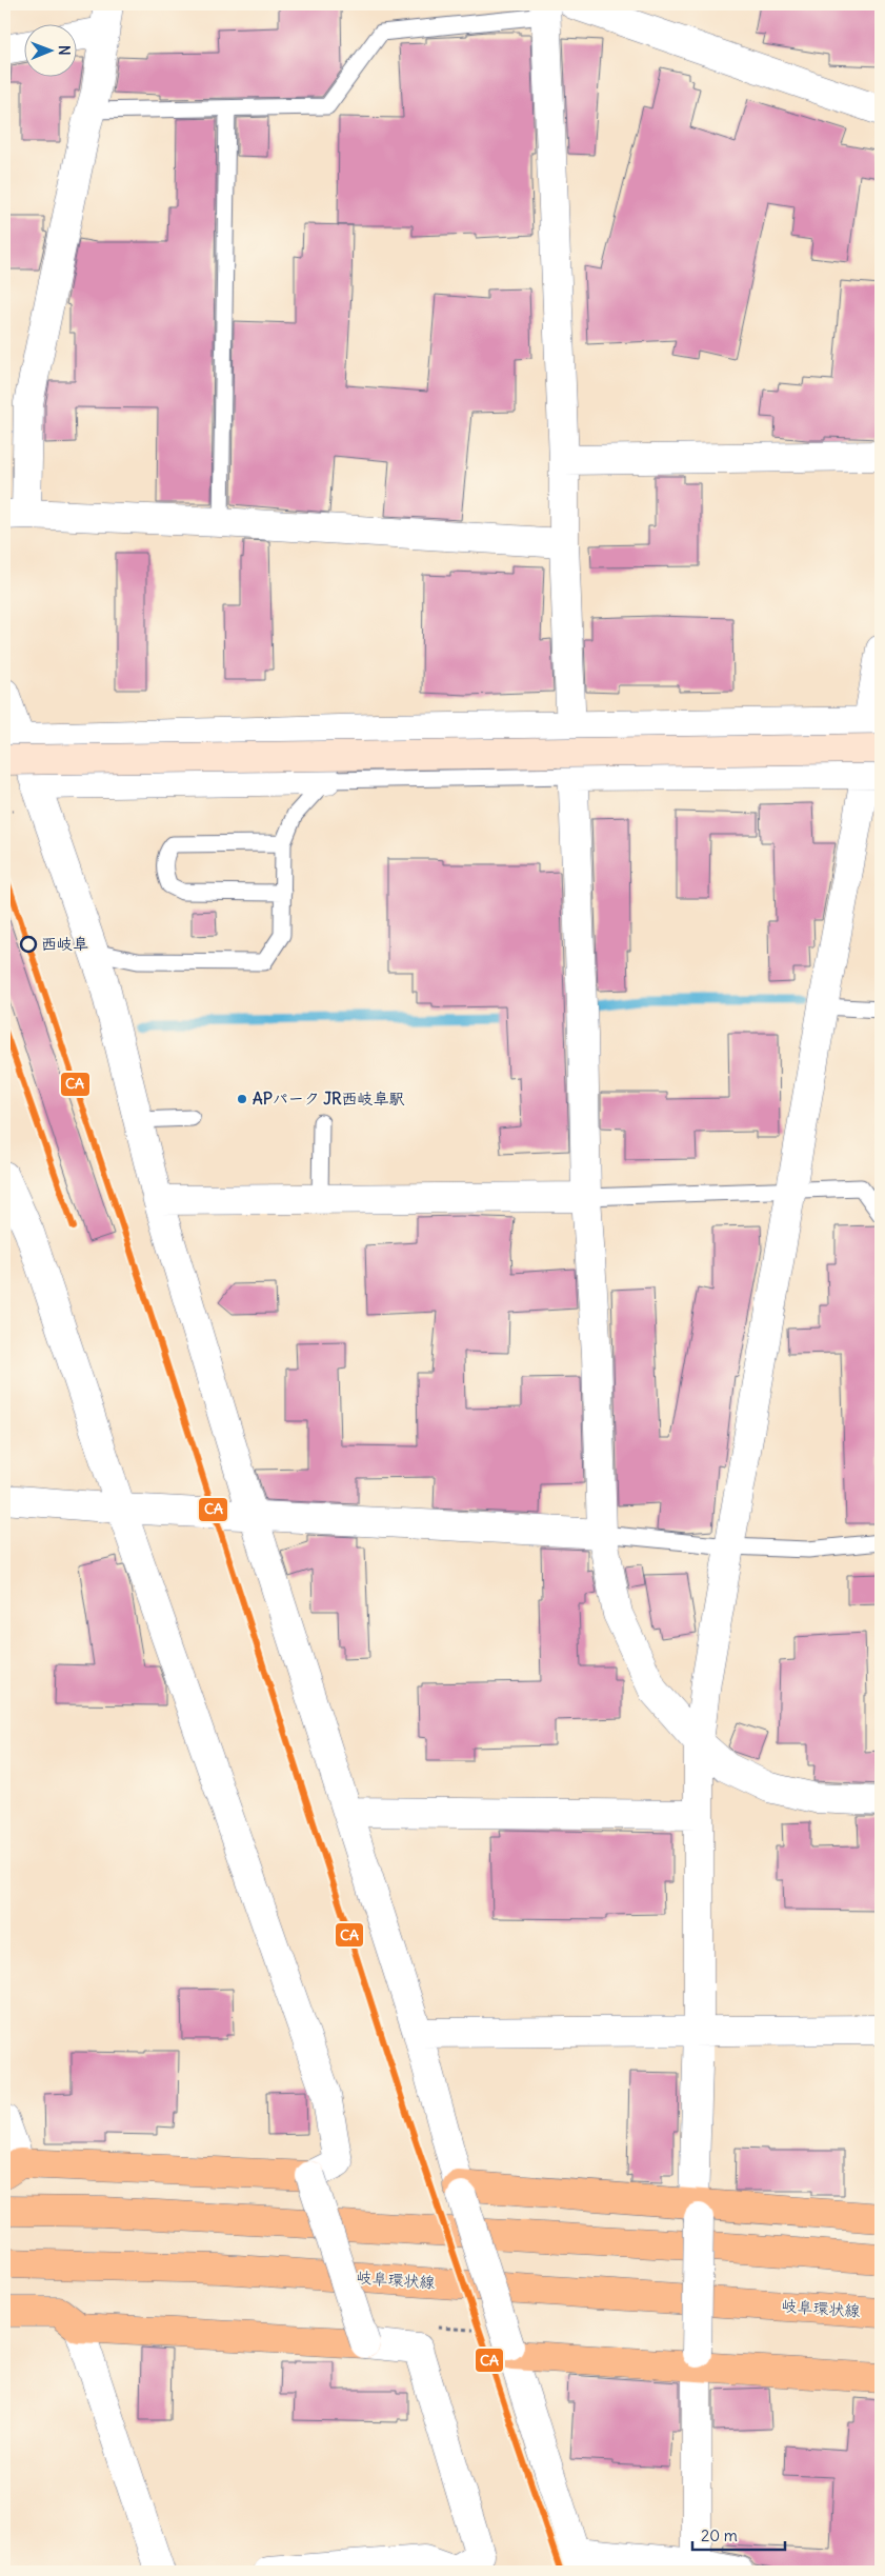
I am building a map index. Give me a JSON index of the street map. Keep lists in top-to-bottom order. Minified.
{"streets":{"main road":["岐阜環状線"]},"places":["西岐阜","APパーク JR西岐阜駅"],"lines":["transit line CA"],"scale_bar":"20 m","north":"right"}
